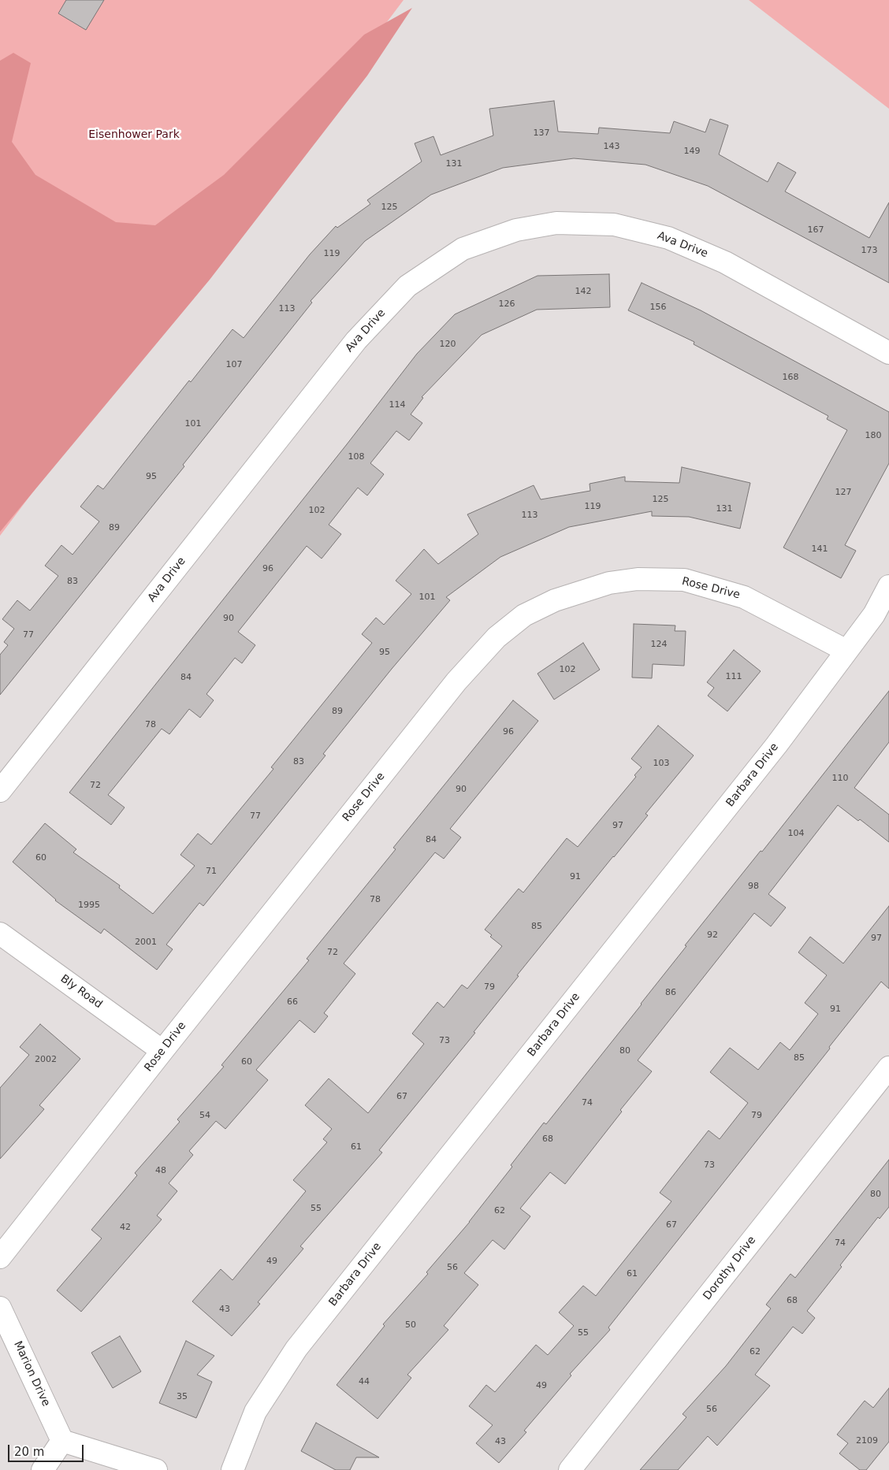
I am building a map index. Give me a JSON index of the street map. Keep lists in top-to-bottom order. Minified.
{"streets":{"street":["Ava Drive","Rose Drive","Barbara Drive","Bly Road","Dorothy Drive","Marion Drive"]},"crossings":[["Rose Drive","Barbara Drive"],["Rose Drive","Bly Road"]],"parks":["Eisenhower Park"],"house_numbers":["137","143","149","131","125","167","173","119","142","126","156","113","120","107","168","114","101","180","108","95","127","125","119","131","102","113","89","141","96","83","101","90","77","124","95","102","111","84","89","78","96","83","103","110","72","90","77","97","104","84","60","71","91","98","78","1995","85","92","97","2001","72","79","86","66","91","73","80","85","2002","60","67","74","54","79","68","61","73","48","80","55","62","67","42","74","49","56","61","68","43","50","55","62","44","49","35","56","2109","43"],"scale_bar":"20 m"}
